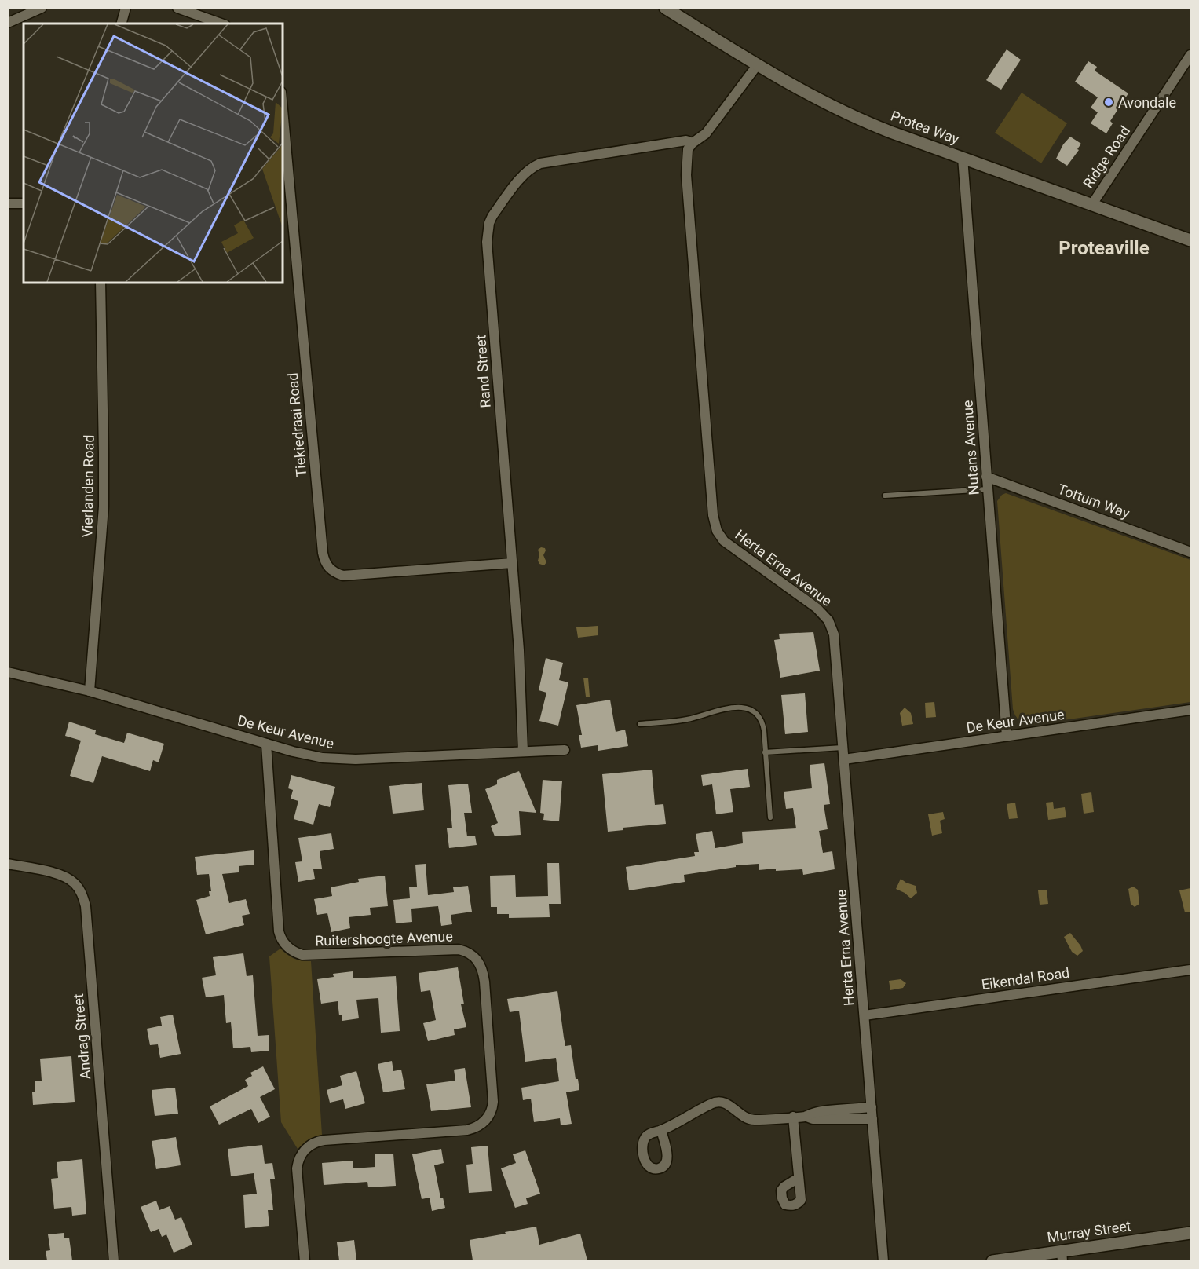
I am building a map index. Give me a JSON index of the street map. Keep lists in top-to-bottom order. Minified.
{"streets":{"street":["Protea Way","Ridge Road","Rand Street","Tiekiedraai Road","Nutans Avenue","Vierlanden Road","Tottum Way","Herta Erna Avenue","De Keur Avenue","Ruitershoogte Avenue","Eikendal Road","Andrag Street","Murray Street"]},"crossings":[["Protea Way","Ridge Road"],["Protea Way","Nutans Avenue"],["Rand Street","Tiekiedraai Road"],["Rand Street","Herta Erna Avenue"],["Rand Street","De Keur Avenue"],["Nutans Avenue","Tottum Way"],["Nutans Avenue","De Keur Avenue"],["Vierlanden Road","De Keur Avenue"],["Herta Erna Avenue","De Keur Avenue"],["Herta Erna Avenue","Eikendal Road"],["De Keur Avenue","Ruitershoogte Avenue"]],"districts":["Proteaville"],"places":["Avondale"]}
